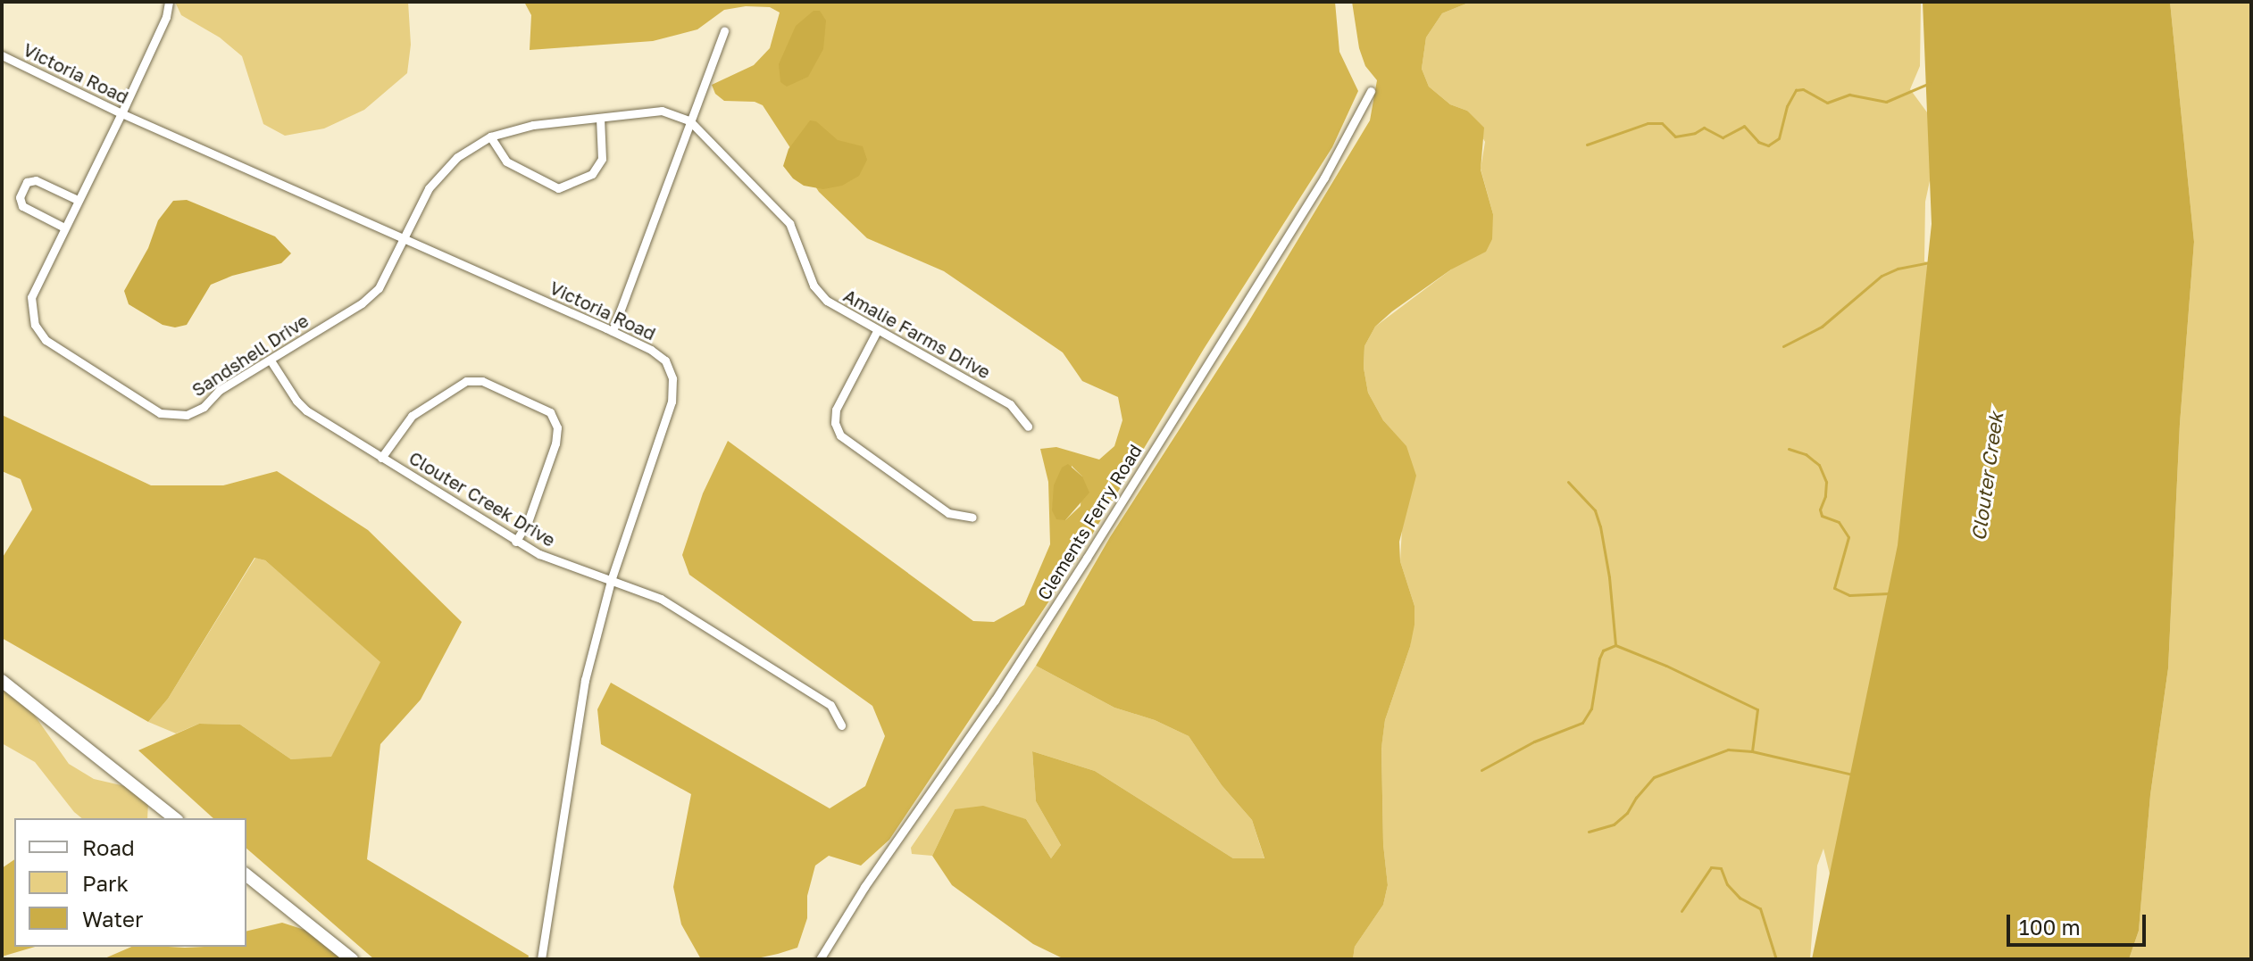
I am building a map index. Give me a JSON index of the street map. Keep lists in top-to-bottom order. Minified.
{"streets":{"street":["Victoria Road","Amalie Farms Drive","Sandshell Drive","Clouter Creek Drive","Clements Ferry Road"]},"crossings":[["Victoria Road","Sandshell Drive"],["Victoria Road","Clouter Creek Drive"],["Sandshell Drive","Clouter Creek Drive"]],"water":["Clouter Creek"],"legend":["Road","Park","Water"],"scale_bar":"100 m"}
